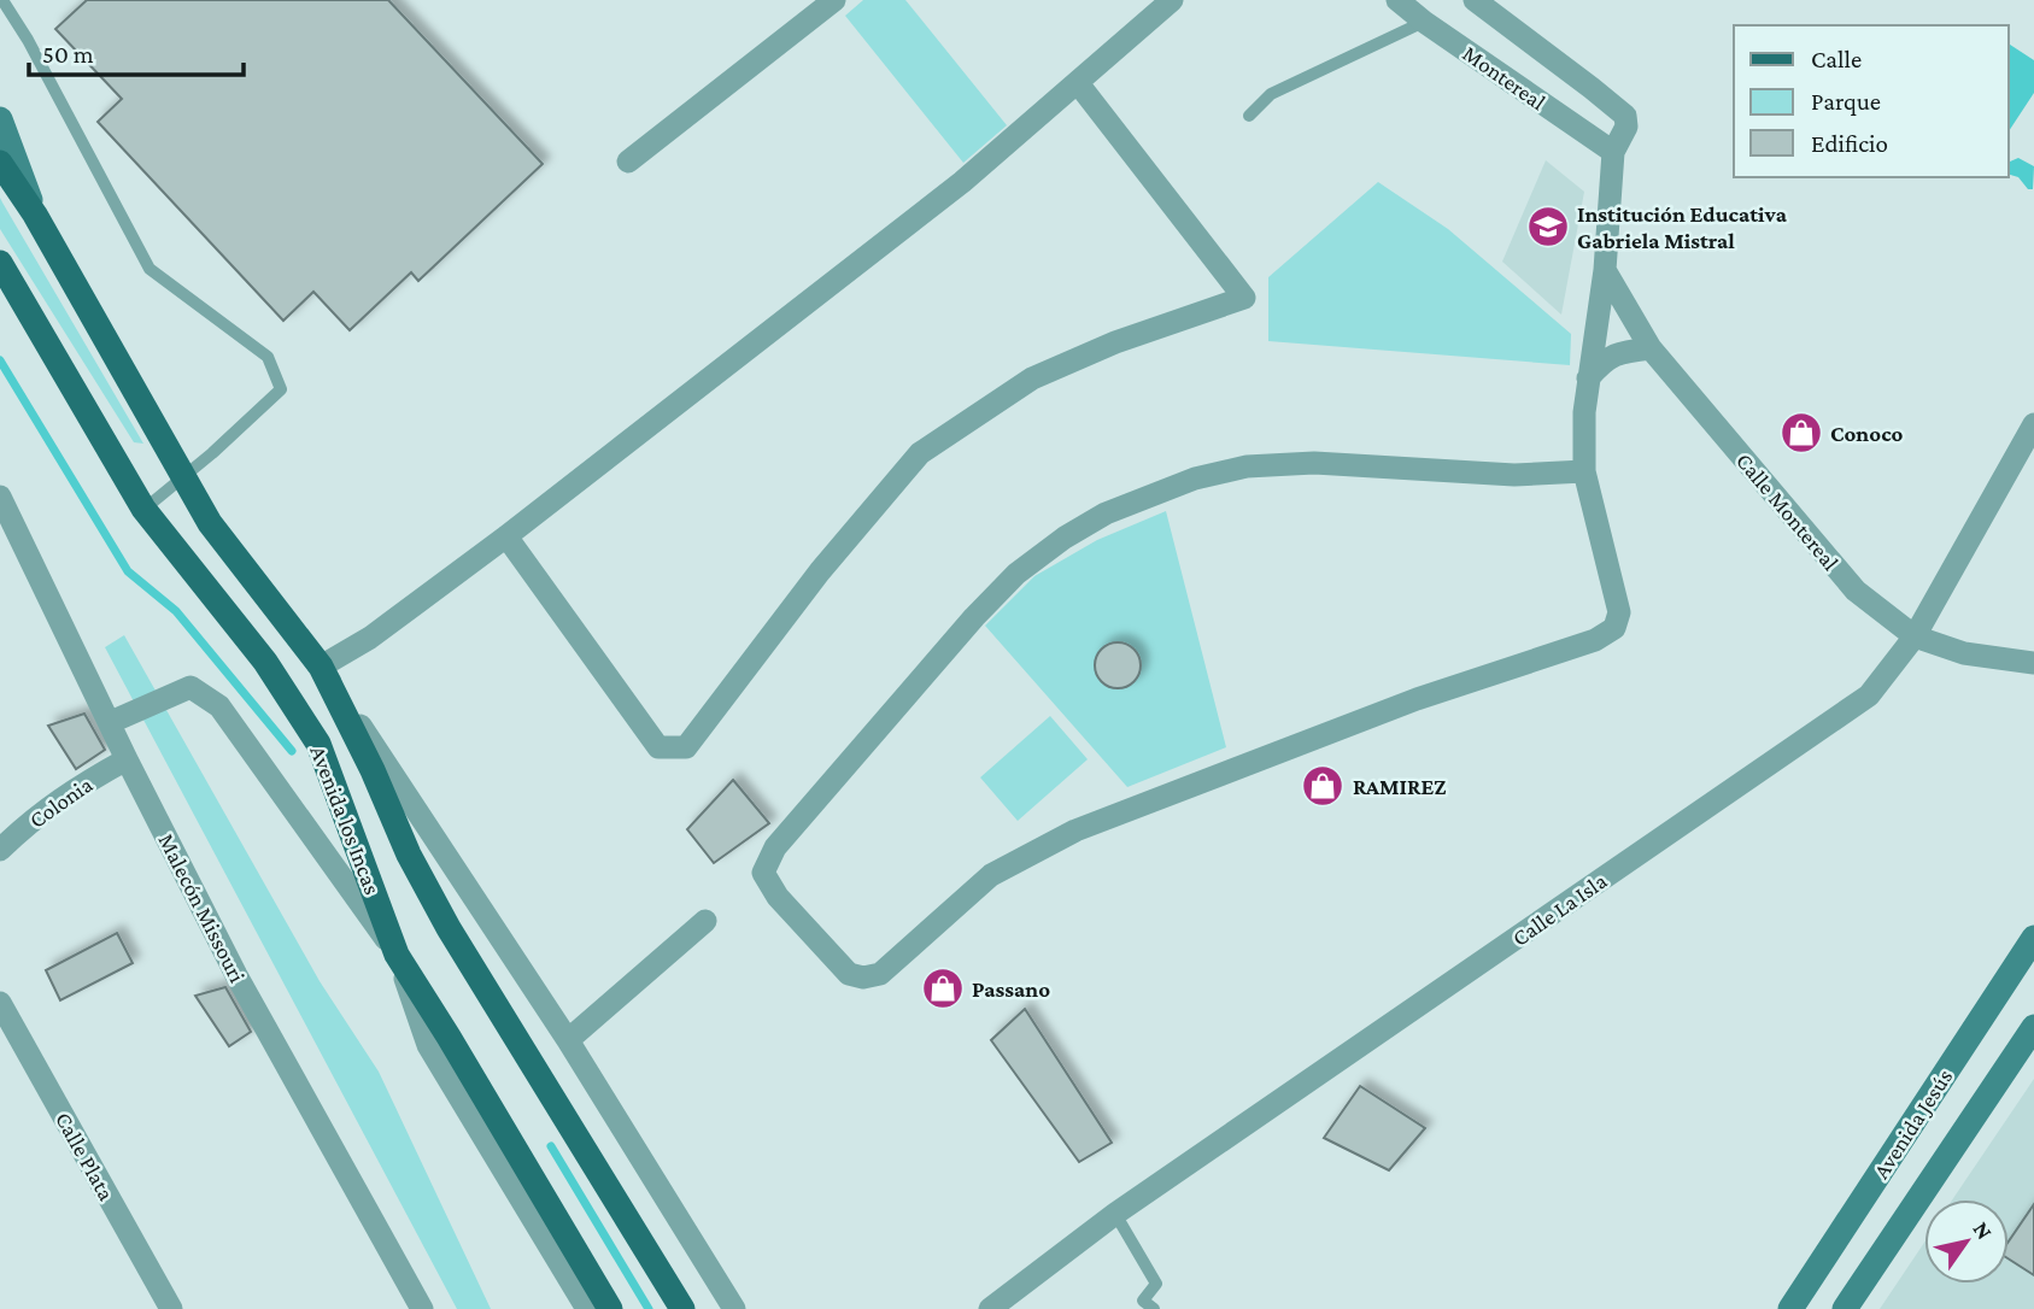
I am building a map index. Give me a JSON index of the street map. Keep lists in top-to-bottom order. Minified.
{"streets":{"main road":["Avenida los Incas","Avenida Jesús"],"street":["Montereal","Calle Montereal","Colonia","Malecón Missouri","Calle La Isla","Calle Plata"]},"crossings":[["Montereal","Calle Montereal"],["Calle Montereal","Calle La Isla"],["Colonia","Malecón Missouri"]],"places":{"school or university":["Institución Educativa Gabriela Mistral"],"shop":["Conoco","RAMIREZ","Passano"]},"legend":["Calle","Parque","Edificio"],"scale_bar":"50 m","north":"top right"}
